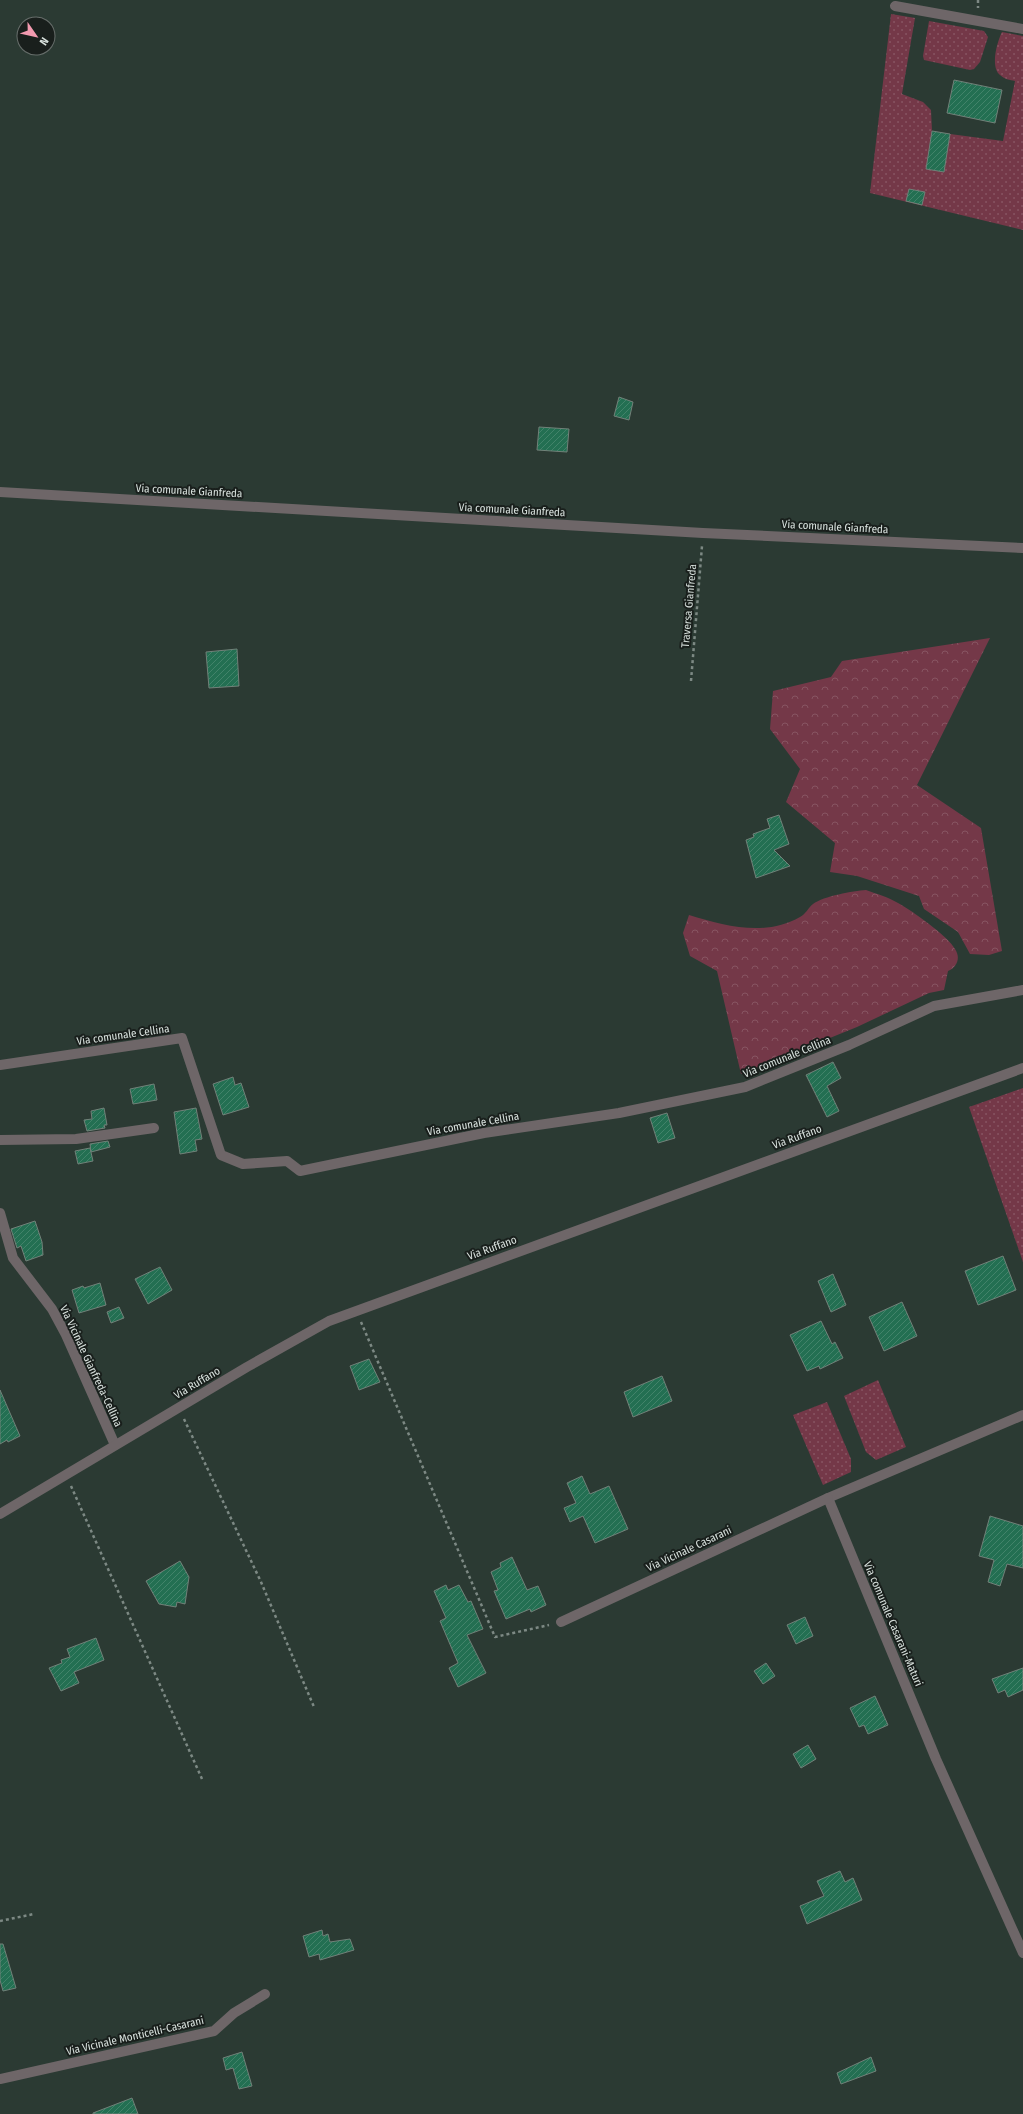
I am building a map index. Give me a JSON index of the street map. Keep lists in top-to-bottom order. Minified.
{"streets":{"street":["Via comunale Gianfreda","Via comunale Cellina","Via Ruffano","Via Vicinale Gianfreda-Cellina","Via Vicinale Casarani","Via comunale Casarani-Maturi","Via Vicinale Monticelli-Casarani"],"path":["Traversa Gianfreda"]},"crossings":[["Via comunale Gianfreda","Traversa Gianfreda"],["Via Ruffano","Via Vicinale Gianfreda-Cellina"],["Via Vicinale Casarani","Via comunale Casarani-Maturi"]],"north":"bottom right"}
